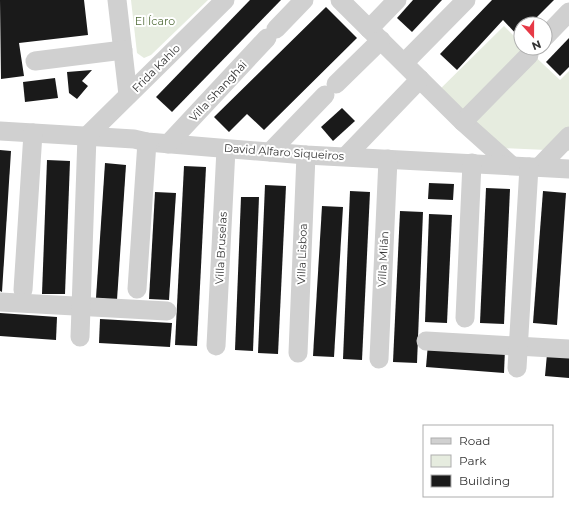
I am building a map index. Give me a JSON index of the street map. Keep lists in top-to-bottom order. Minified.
{"streets":{"street":["Frida Kahlo","Villa Shanghái","David Alfaro Siqueiros","Villa Bruselas","Villa Lisboa","Villa Milán"]},"crossings":[["Frida Kahlo","David Alfaro Siqueiros"],["Villa Shanghái","David Alfaro Siqueiros"],["David Alfaro Siqueiros","Villa Bruselas"],["David Alfaro Siqueiros","Villa Lisboa"],["David Alfaro Siqueiros","Villa Milán"]],"parks":["El Ícaro"],"legend":["Road","Park","Building"],"north":"bottom"}
